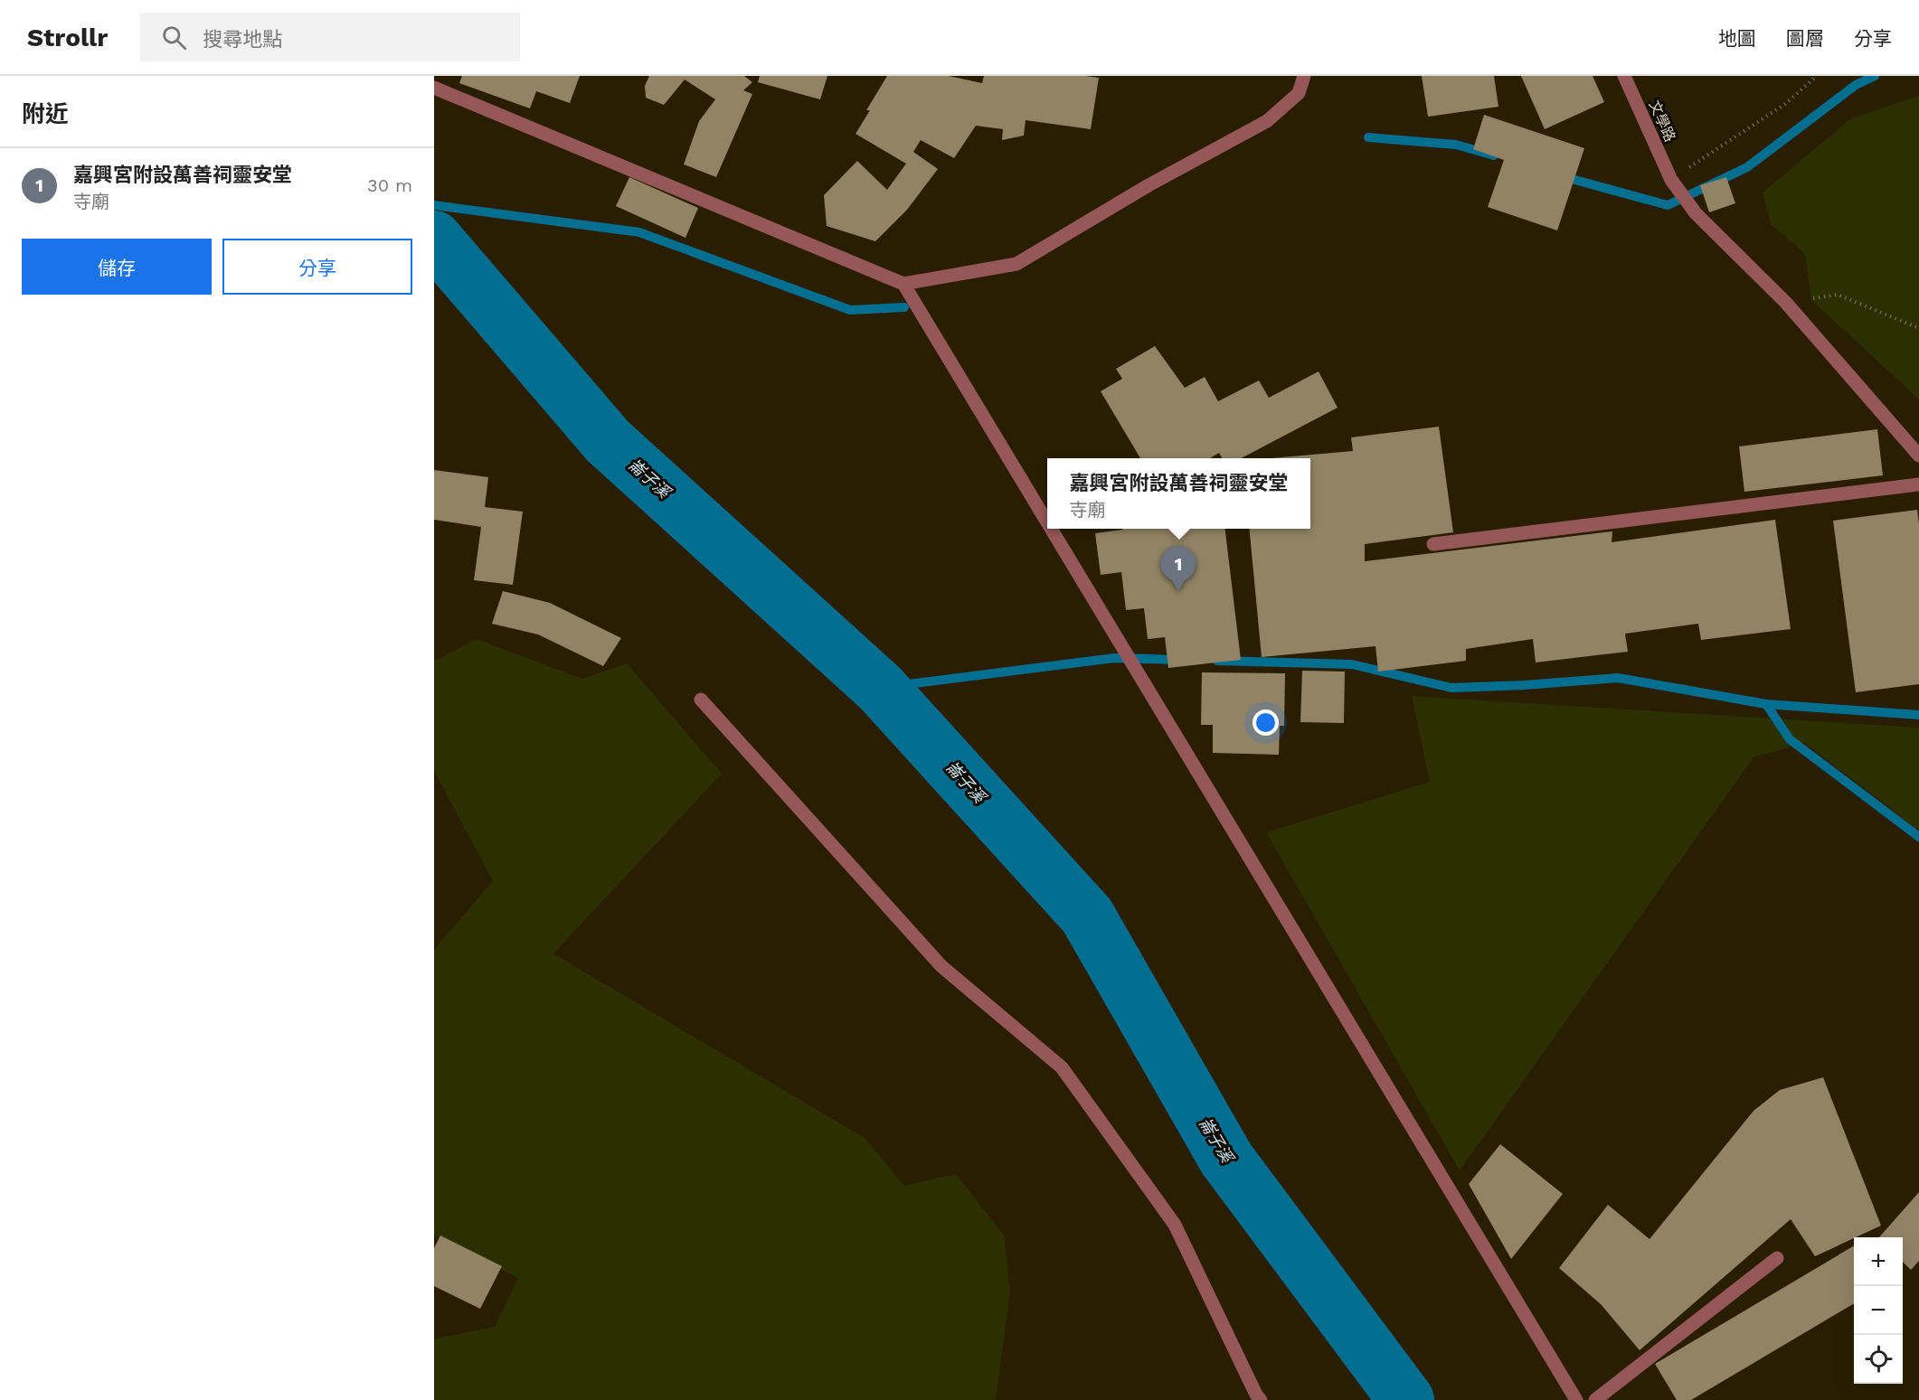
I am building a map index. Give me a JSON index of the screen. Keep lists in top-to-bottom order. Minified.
{"streets":{"street":["文學路"]},"water":["崙子溪"],"page":{"header":"Strollr","search":"搜尋地點","nav":["地圖","圖層","分享"],"heading":"附近","list":[{"mark":"1","name":"嘉興宮附設萬善祠靈安堂","note":"寺廟","value":"30 m"}],"buttons":["儲存","分享"],"popup":["嘉興宮附設萬善祠靈安堂","寺廟"],"pins":"1","map_buttons":["+","−"]}}
